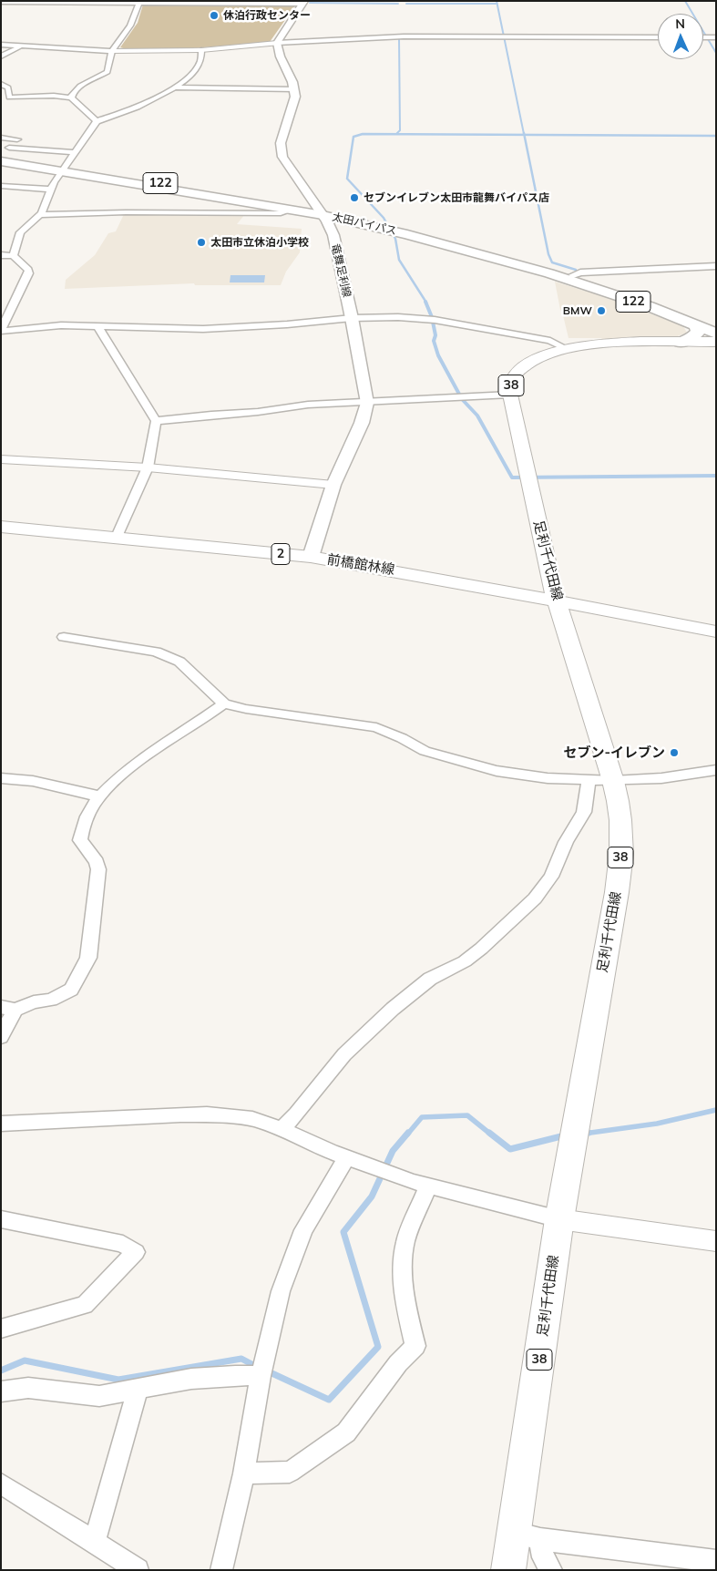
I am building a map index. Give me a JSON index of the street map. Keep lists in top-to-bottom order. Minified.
{"streets":{"highway":["122","太田バイパス"],"main road":["竜舞足利線","38","2","足利千代田線","前橋館林線"]},"crossings":[["太田バイパス","竜舞足利線"],["竜舞足利線","前橋館林線"],["足利千代田線","前橋館林線"]],"places":["休泊行政センター","セブンイレブン太田市龍舞バイパス店","太田市立休泊小学校","BMW","セブン-イレブン"],"north":"top"}
